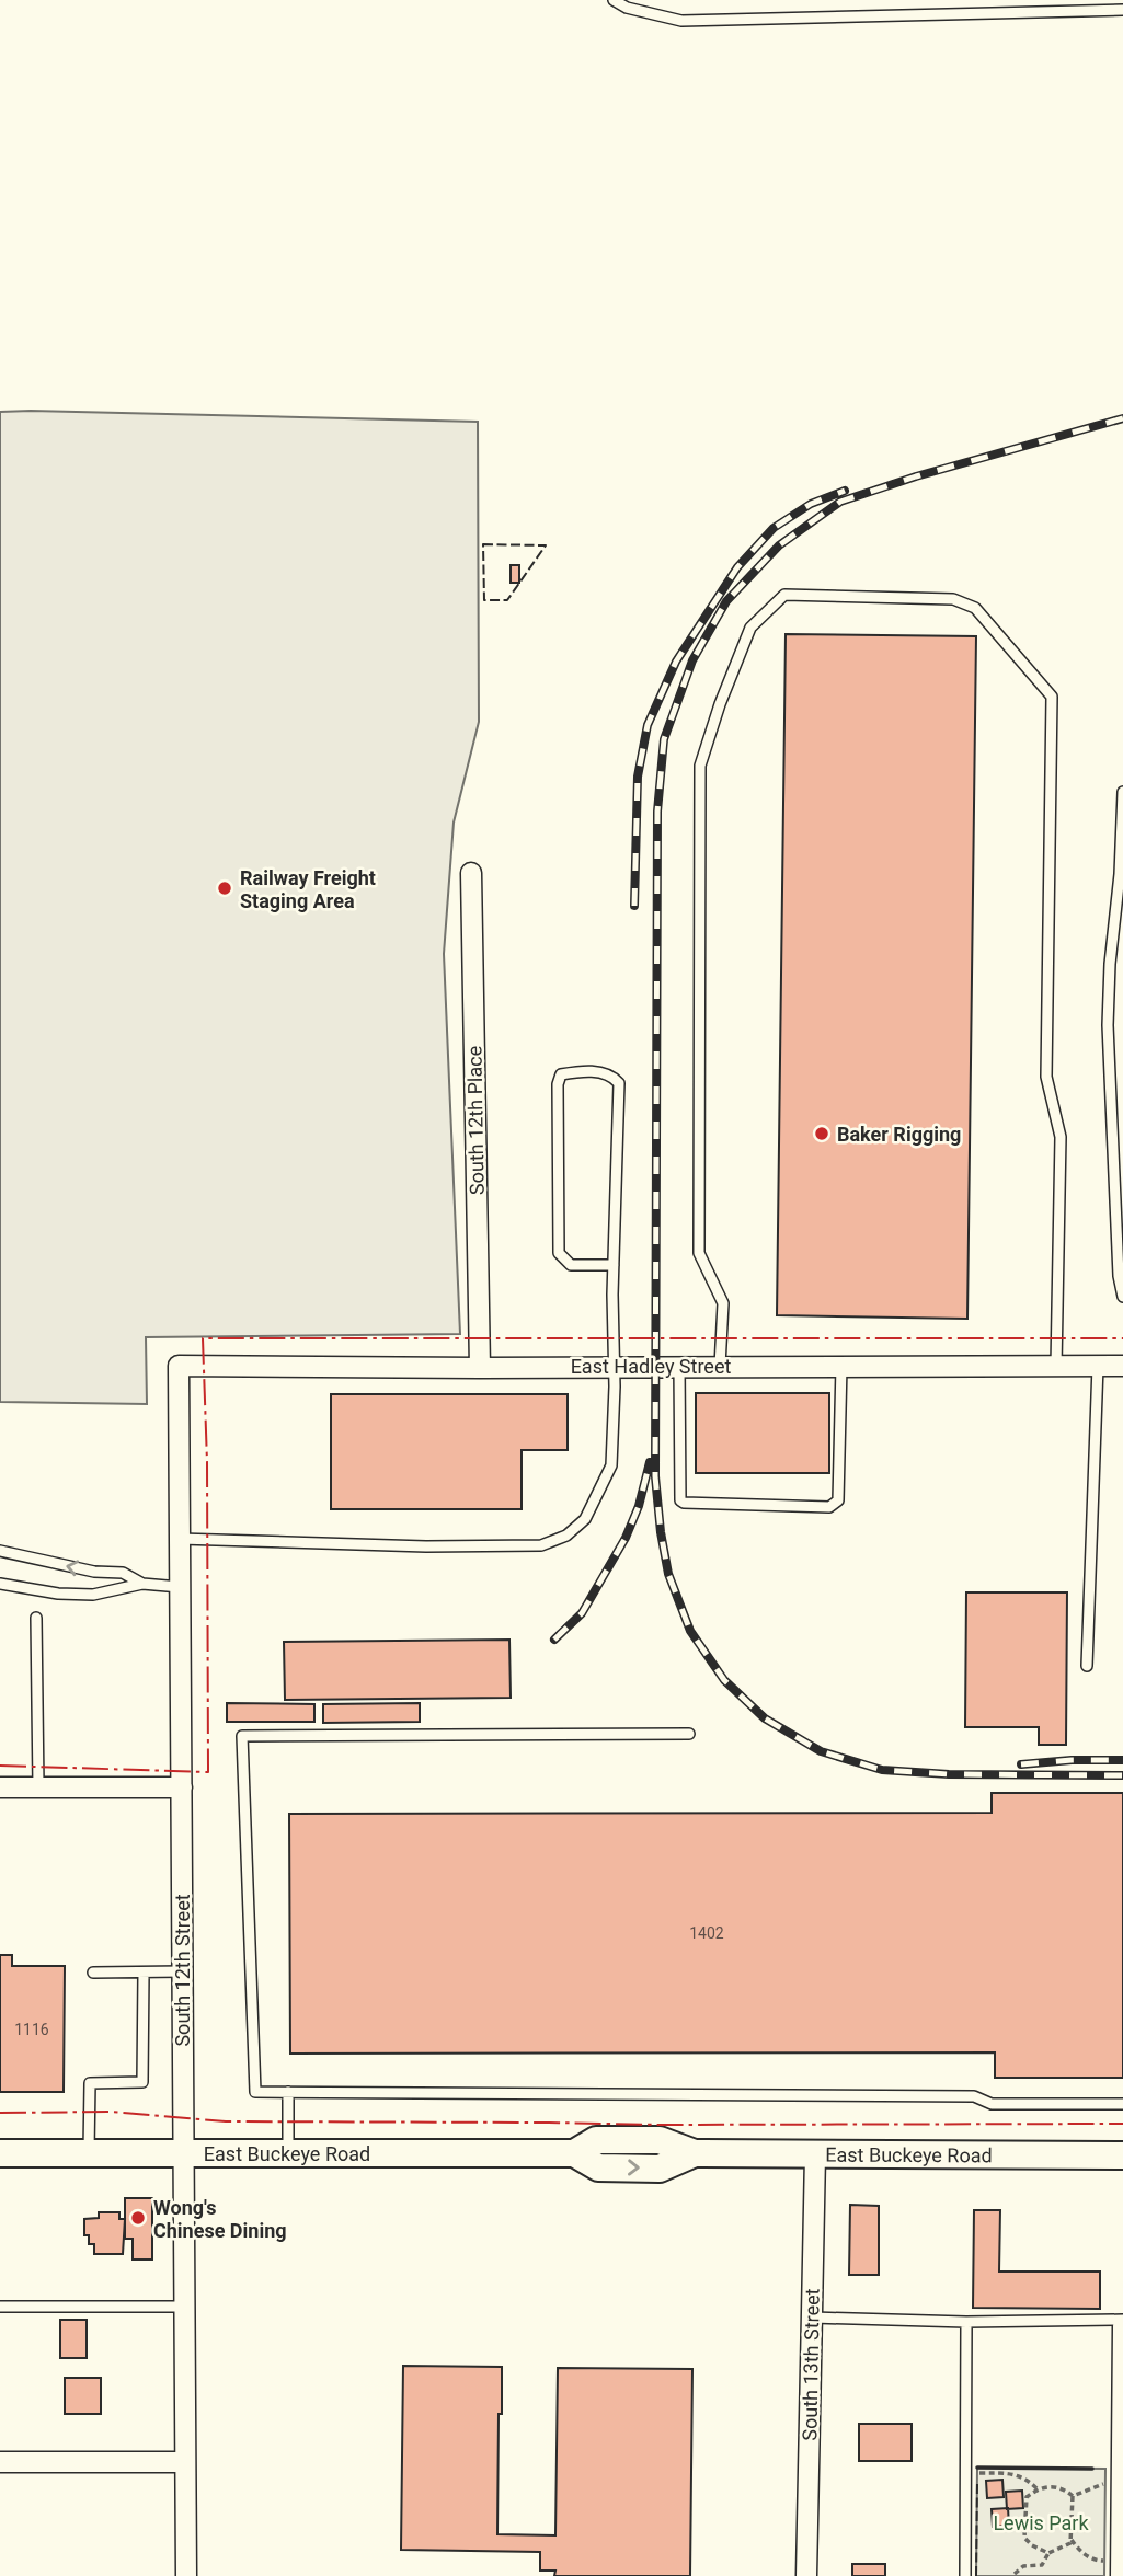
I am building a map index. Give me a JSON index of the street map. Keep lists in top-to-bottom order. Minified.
{"streets":{"main road":["East Buckeye Road"],"street":["South 12th Place","East Hadley Street","South 12th Street","South 13th Street"]},"crossings":[["South 12th Place","East Hadley Street"],["East Hadley Street","South 12th Street"],["South 12th Street","East Buckeye Road"],["East Buckeye Road","South 13th Street"]],"parks":["Lewis Park"],"places":["Railway Freight Staging Area","Baker Rigging","Wong's Chinese Dining"],"house_numbers":["1402","1116"]}
